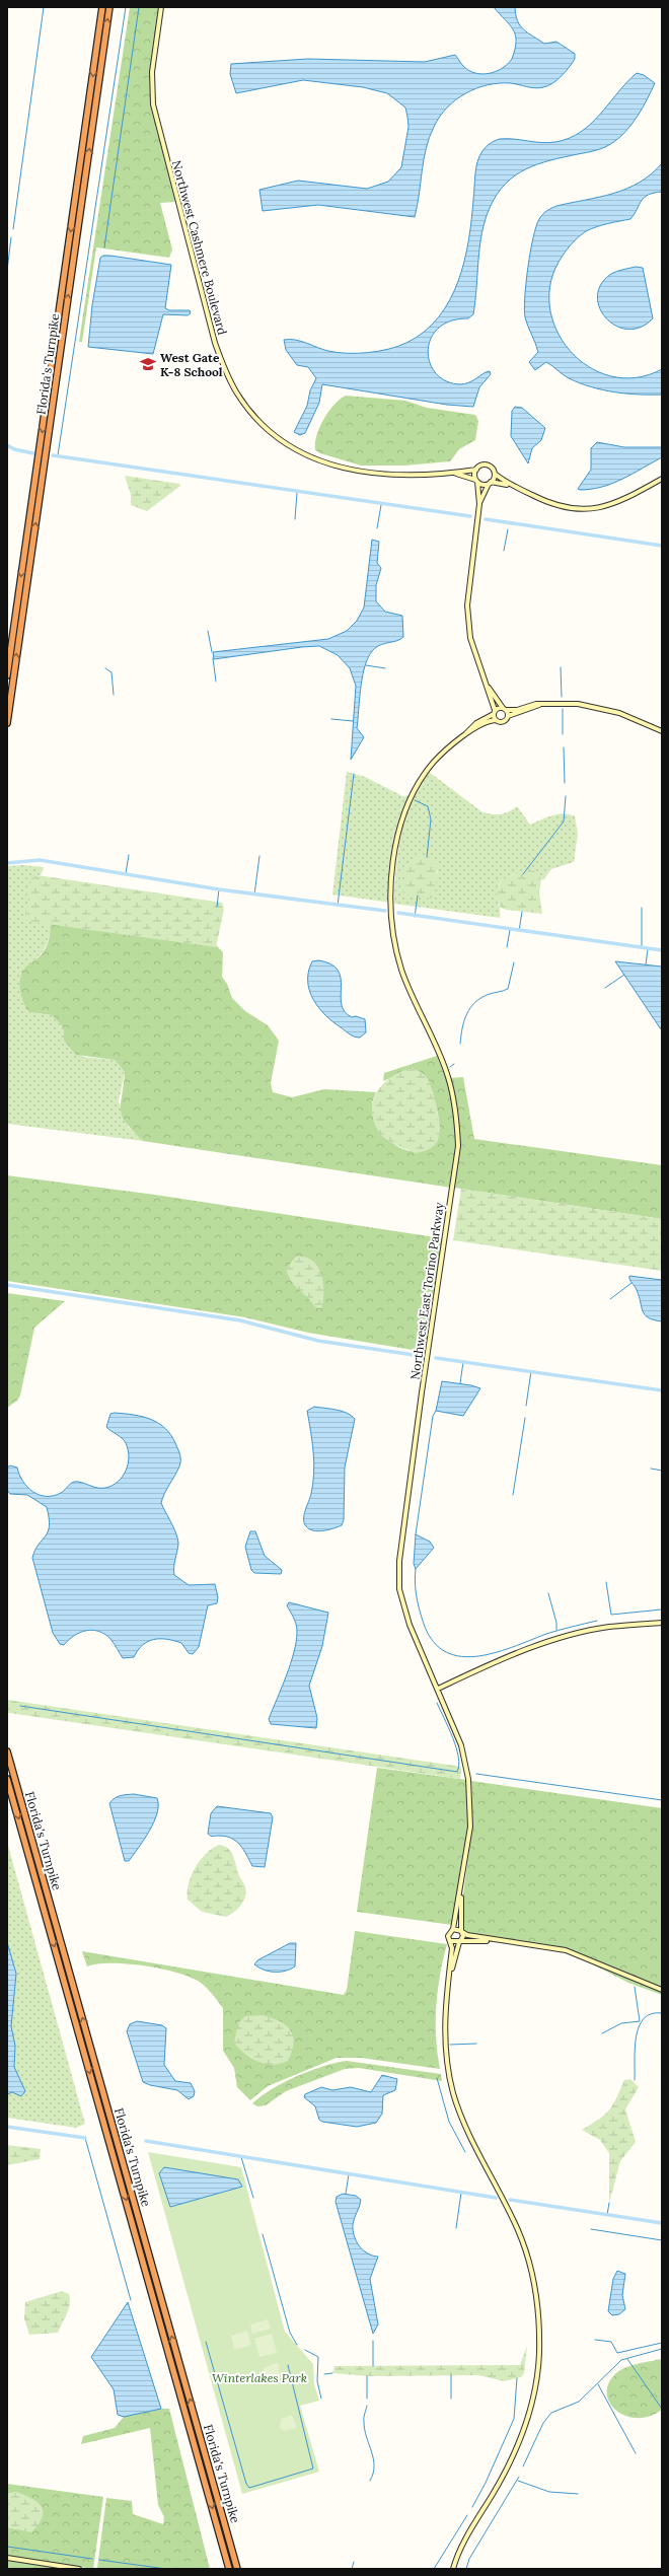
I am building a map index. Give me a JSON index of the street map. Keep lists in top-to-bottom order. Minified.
{"streets":{"highway":["Florida's Turnpike"],"street":["Northwest Cashmere Boulevard","Northwest East Torino Parkway"]},"parks":["Winterlakes Park"],"places":{"school or university":["West Gate K-8 School"]}}
